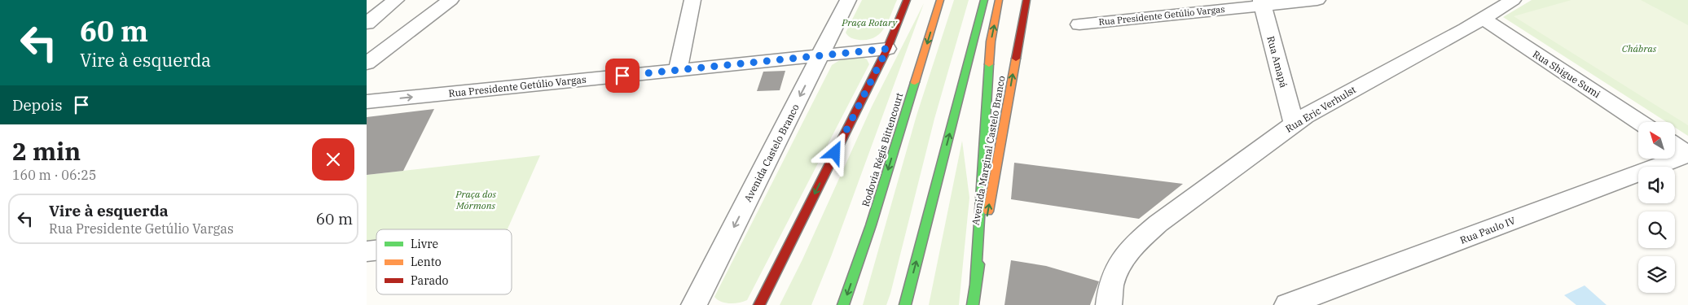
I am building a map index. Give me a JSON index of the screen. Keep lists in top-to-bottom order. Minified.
{"streets":{"main road":["Rodovia Régis Bittencourt","Avenida Marginal Castelo Branco"],"street":["Rua Presidente Getúlio Vargas","Rua Amapá","Rua Shigue Sumi","Rua Eric Verhulst","Avenida Castelo Branco","Rua Paulo IV"]},"crossings":[["Rua Presidente Getúlio Vargas","Rua Amapá"],["Rua Presidente Getúlio Vargas","Avenida Castelo Branco"],["Rua Amapá","Rua Eric Verhulst"],["Rua Shigue Sumi","Rua Eric Verhulst"]],"one_way":["Rua Presidente Getúlio Vargas","Avenida Castelo Branco"],"parks":["Praça Rotary","Chábras","Praça dos Mórmons"],"legend":["Livre","Lento","Parado"],"north":"top left","page":{"turn":["60 m","Vire à esquerda"],"then":"Depois","heading":["2 min","160 m · 06:25"],"list":[{"name":"Vire à esquerda","note":"Rua Presidente Getúlio Vargas","value":"60 m"}]}}
